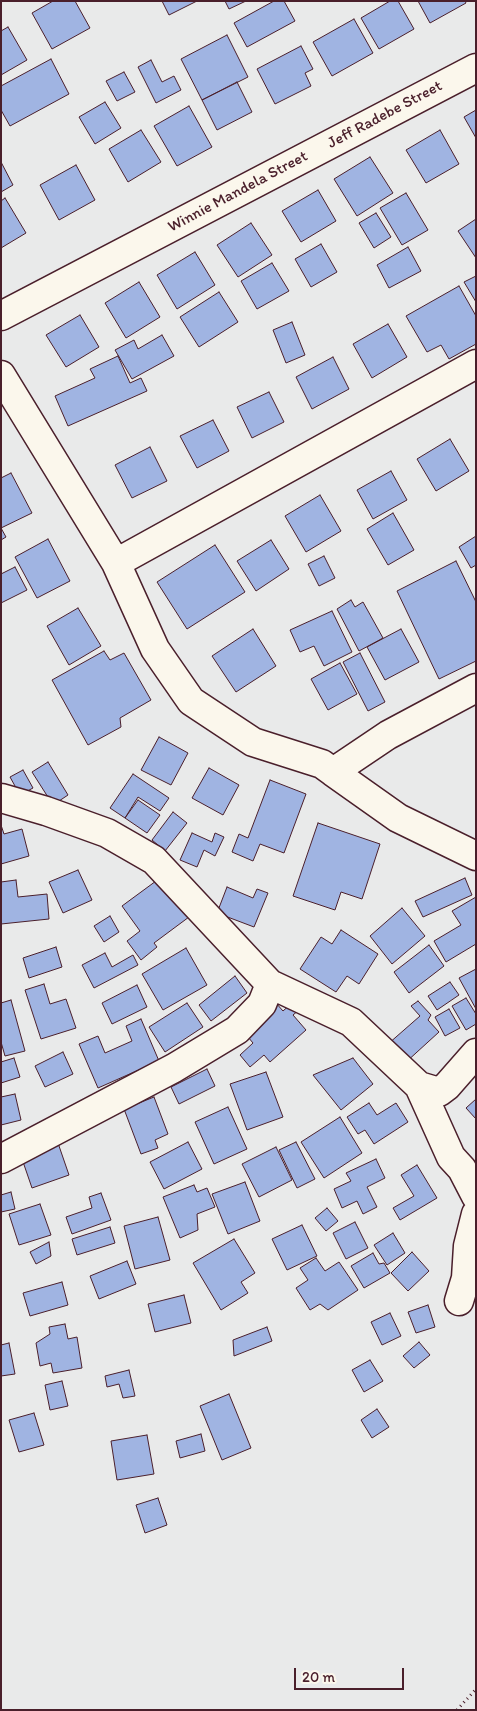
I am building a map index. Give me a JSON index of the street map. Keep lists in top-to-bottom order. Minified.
{"streets":{"street":["Jeff Radebe Street"]},"scale_bar":"20 m"}
